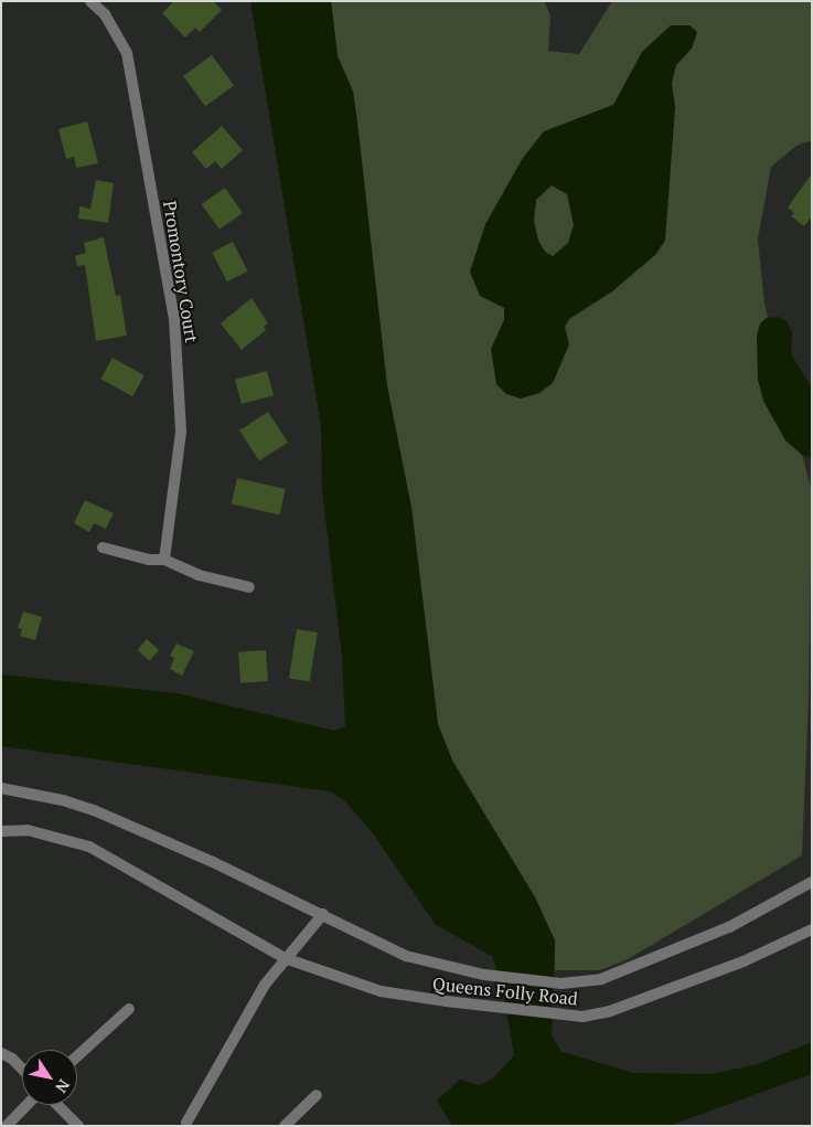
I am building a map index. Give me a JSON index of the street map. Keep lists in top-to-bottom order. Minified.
{"streets":{"street":["Promontory Court","Queens Folly Road"]},"north":"bottom right"}
